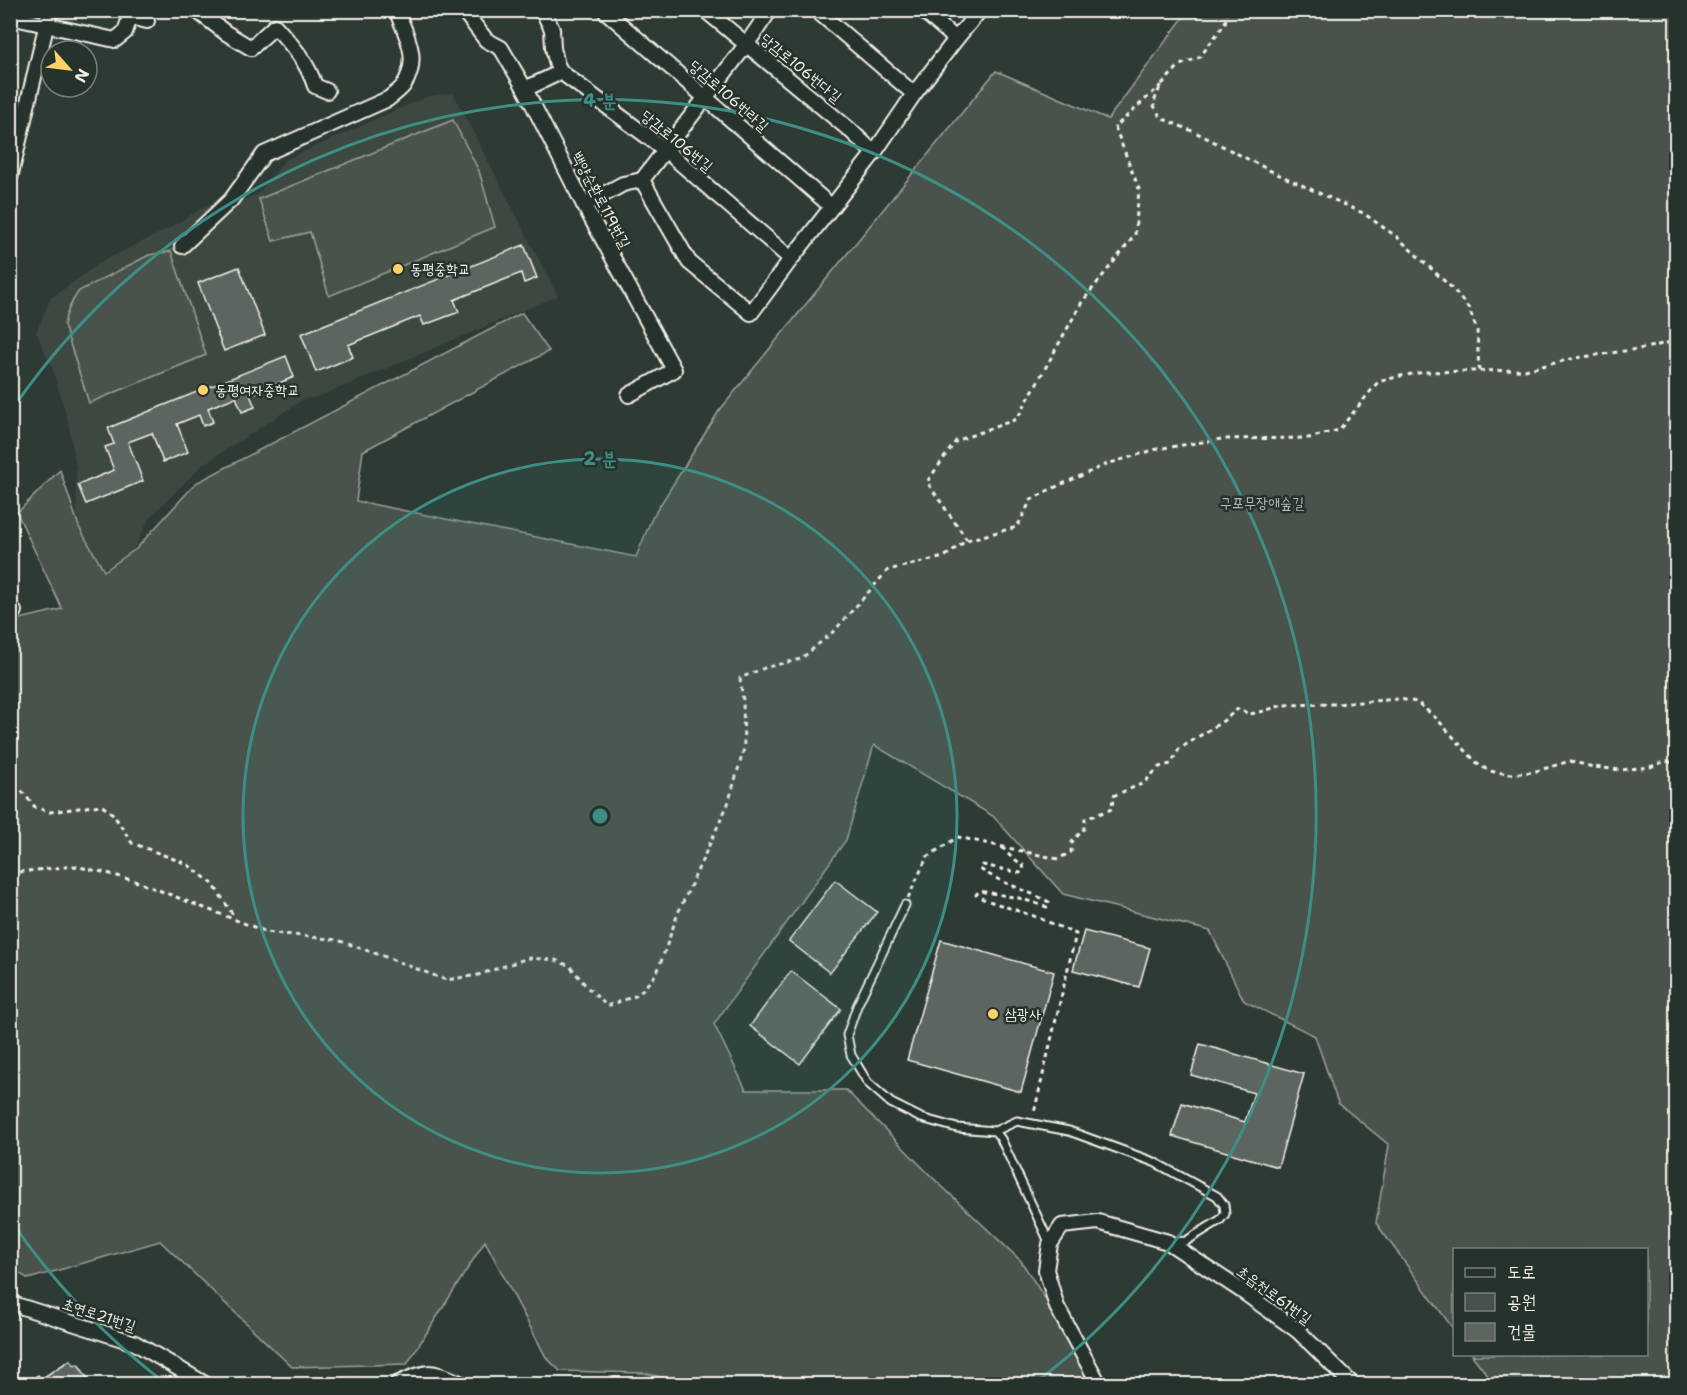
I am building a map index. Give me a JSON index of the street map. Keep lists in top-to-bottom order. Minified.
{"streets":{"street":["당감로106번다길","당감로106번라길","당감로106번길","백양순환로119번길","초읍천로61번길","초연로21번길"]},"parks":["구포무장애숲길"],"places":["동평중학교","동평여자중학교","삼광사"],"legend":["도로","공원","건물"],"north":"bottom right","rings":["4 분","2 분"]}
